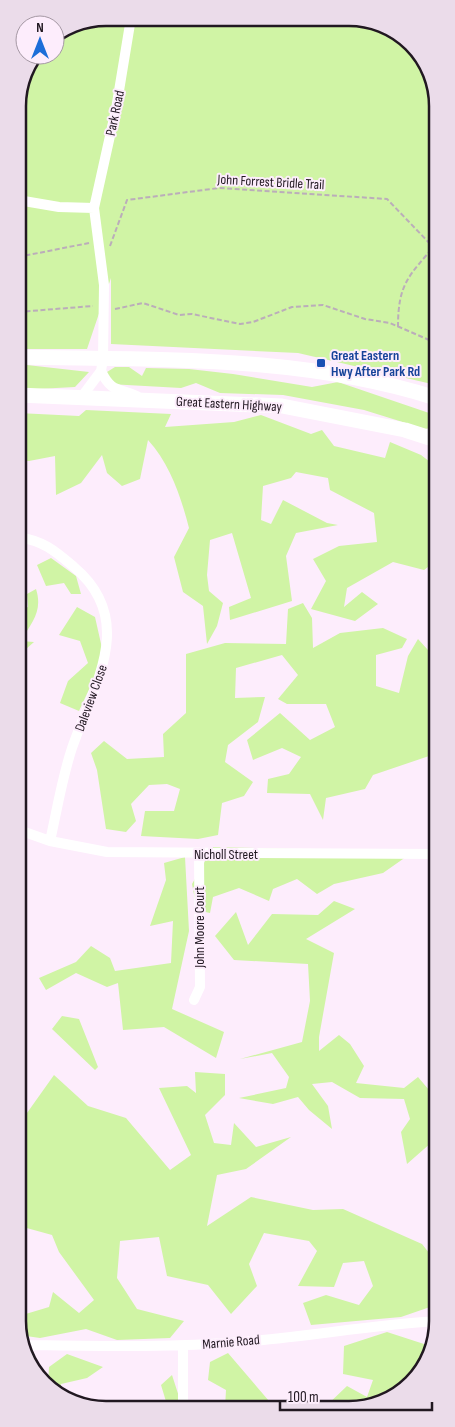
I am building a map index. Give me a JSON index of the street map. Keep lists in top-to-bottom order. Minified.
{"streets":{"highway":["Great Eastern Highway"],"street":["Park Road","Daleview Close","Nicholl Street","John Moore Court","Marnie Road"],"path":["John Forrest Bridle Trail"]},"crossings":[["Park Road","John Forrest Bridle Trail"],["Daleview Close","Nicholl Street"],["Nicholl Street","John Moore Court"]],"places":{"transit":["Great Eastern Hwy After Park Rd"]},"scale_bar":"100 m","north":"top"}
